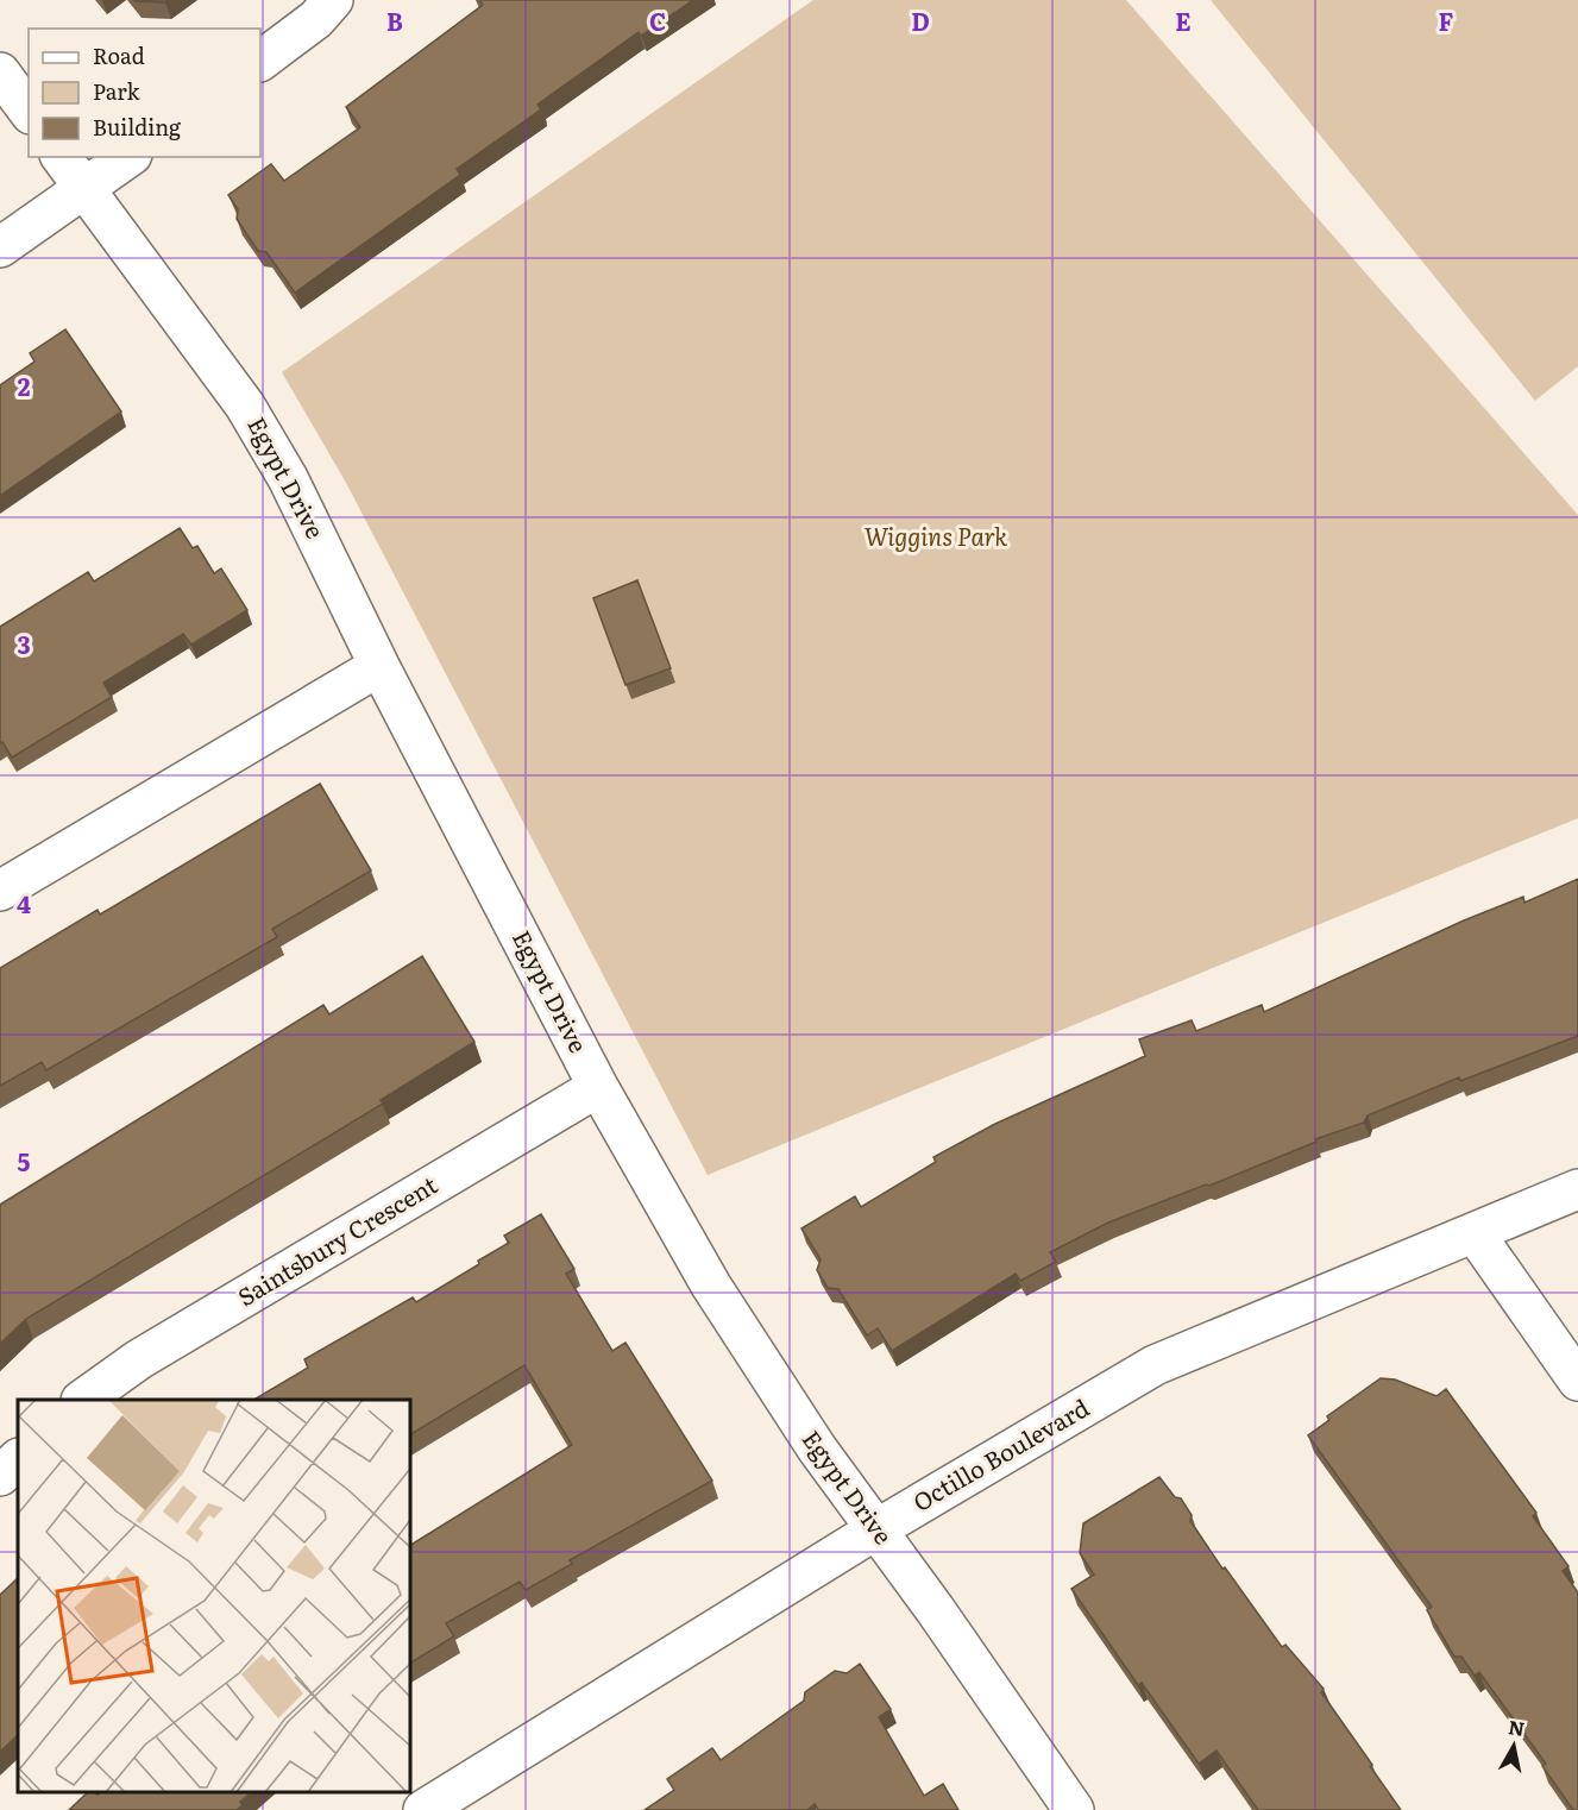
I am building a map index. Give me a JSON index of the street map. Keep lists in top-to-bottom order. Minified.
{"streets":{"street":["Egypt Drive","Saintsbury Crescent","Octillo Boulevard"]},"crossings":[["Egypt Drive","Saintsbury Crescent"],["Egypt Drive","Octillo Boulevard"]],"parks":["Wiggins Park"],"legend":["Road","Park","Building"],"north":"top","grid":{"columns":["B","C","D","E","F"],"rows":["2","3","4","5"]}}
